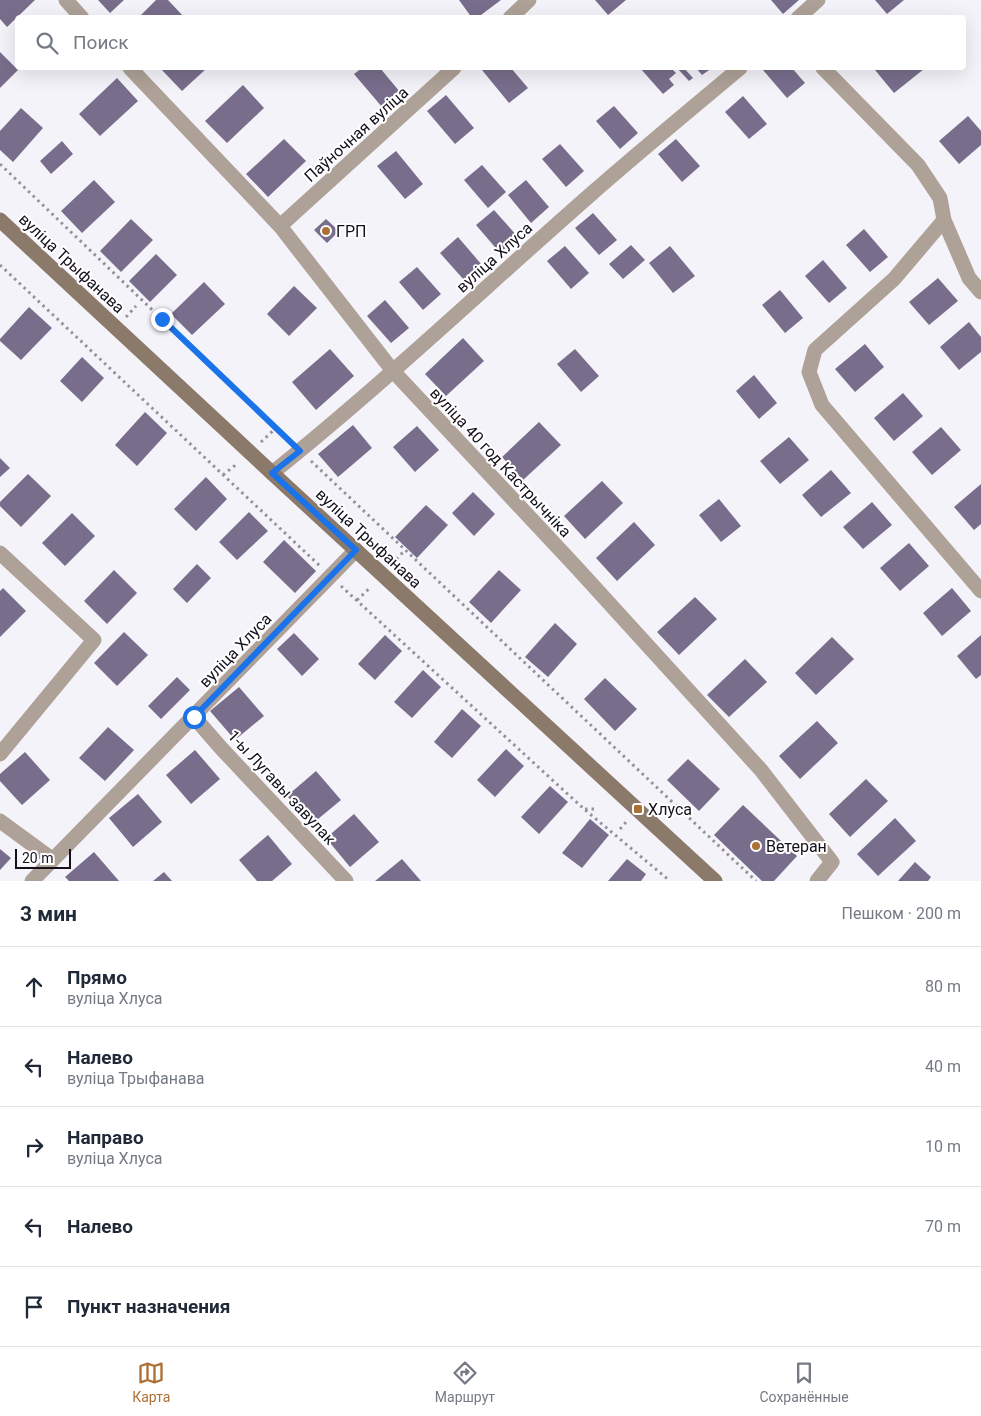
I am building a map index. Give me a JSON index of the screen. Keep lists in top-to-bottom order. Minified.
{"streets":{"street":["Паўночная вуліца","вуліца Хлуса","вуліца Трыфанава","вуліца 40 год Кастрычніка","1-ы Лугавы завулак"]},"crossings":[["Паўночная вуліца","вуліца 40 год Кастрычніка"],["вуліца Хлуса","вуліца Трыфанава"],["вуліца Хлуса","вуліца 40 год Кастрычніка"],["вуліца Хлуса","1-ы Лугавы завулак"]],"places":{"other":["ГРП","Ветеран"],"transit":["Хлуса"]},"scale_bar":"20 m","page":{"search":"Поиск","scale":"20 m","heading":["3 мин","Пешком · 200 m"],"list":[["Прямо","вуліца Хлуса","80 m"],["Налево","вуліца Трыфанава","40 m"],["Направо","вуліца Хлуса","10 m"],["Налево","70 m"],"Пункт назначения"],"nav":["Карта","Маршрут","Сохранённые"]}}
